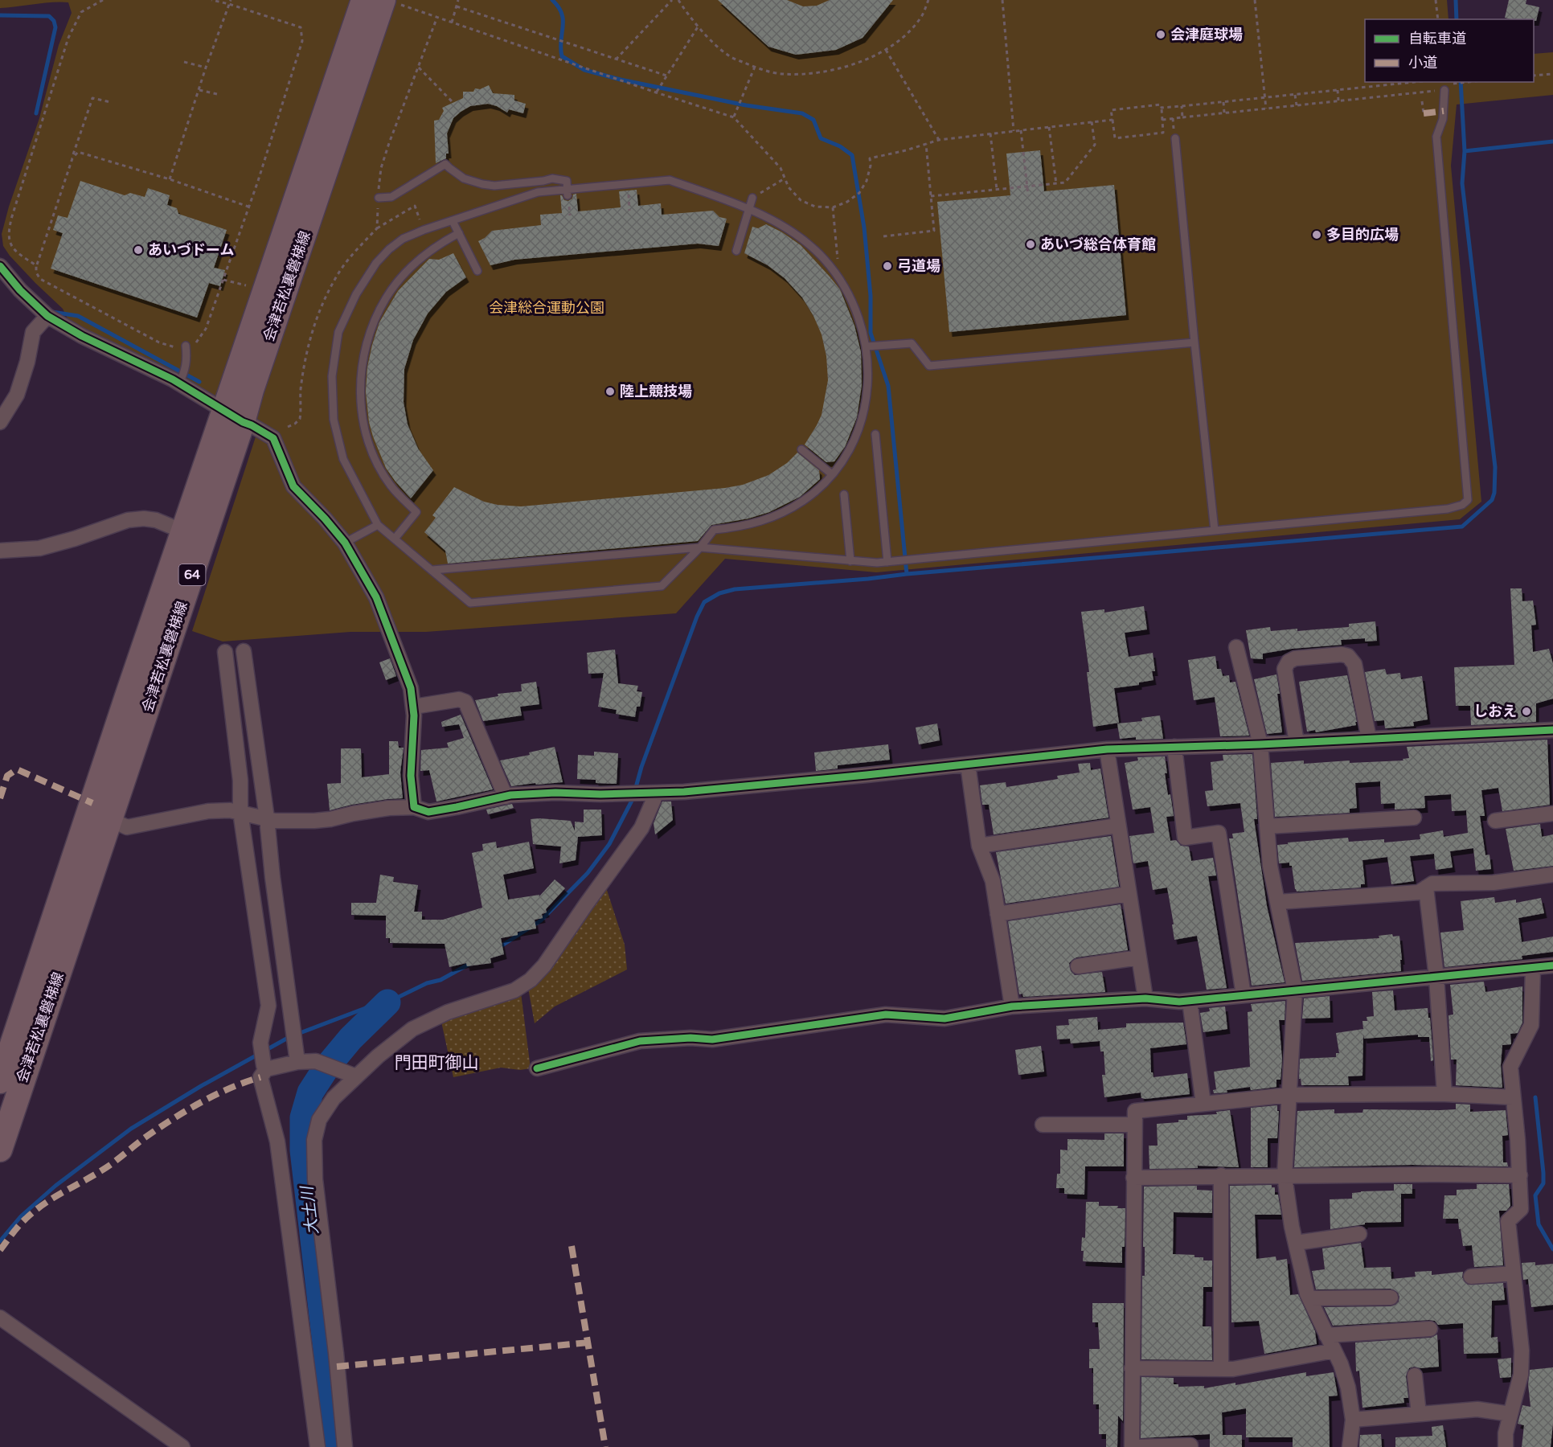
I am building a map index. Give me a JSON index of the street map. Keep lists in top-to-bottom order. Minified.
{"streets":{"main road":["会津若松裏磐梯線","64"]},"districts":["門田町御山"],"water":["大土川"],"parks":["会津総合運動公園"],"places":["会津庭球場","多目的広場","あいづ総合体育館","あいづドーム","弓道場","陸上競技場","しおえ"],"legend":["自転車道","小道"]}
